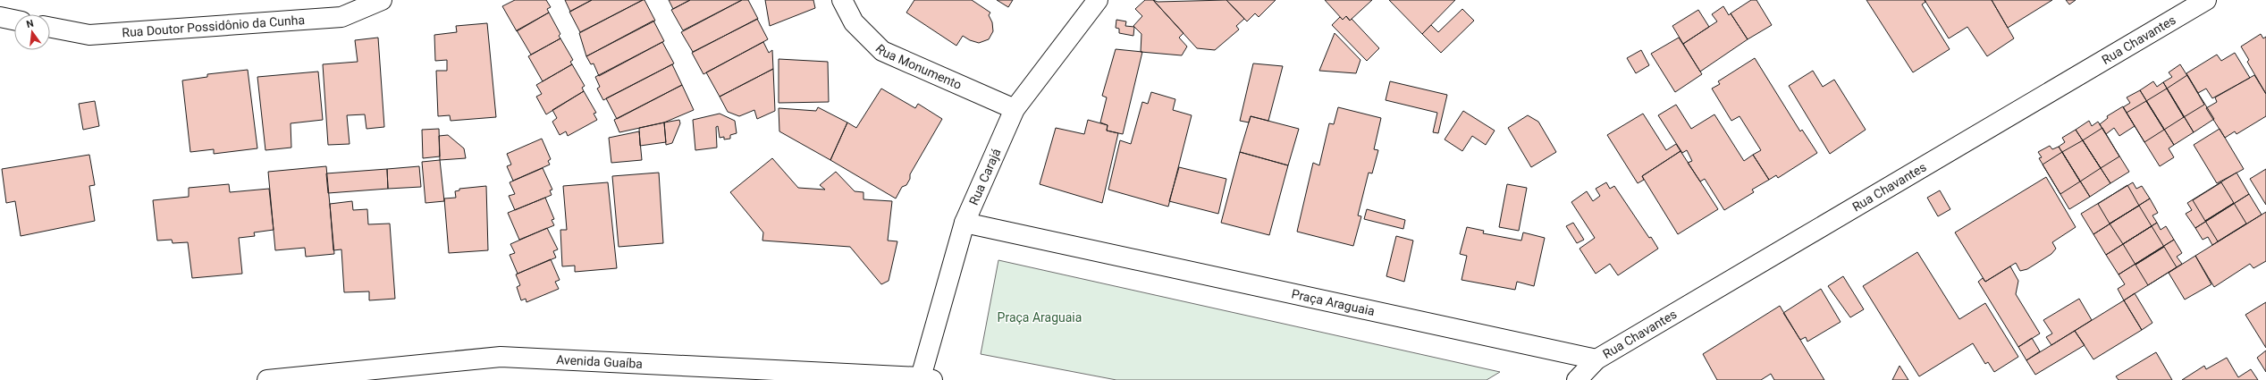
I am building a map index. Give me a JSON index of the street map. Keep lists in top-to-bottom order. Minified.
{"streets":{"street":["Rua Doutor Possidônio da Cunha","Rua Chavantes","Rua Monumento","Rua Carajá","Praça Araguaia","Avenida Guaíba"]},"crossings":[["Rua Chavantes","Praça Araguaia"],["Rua Monumento","Rua Carajá"],["Rua Carajá","Praça Araguaia"],["Rua Carajá","Avenida Guaíba"]],"parks":["Praça Araguaia"],"north":"top"}
